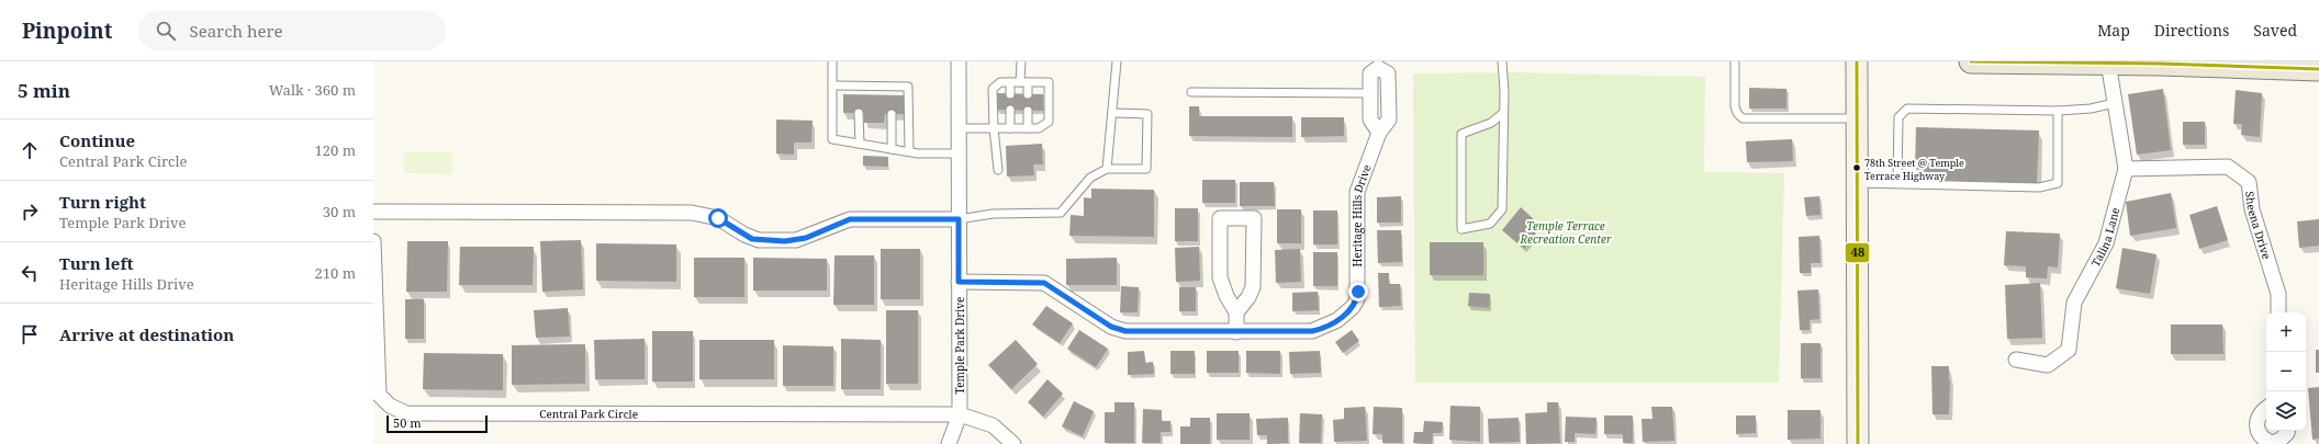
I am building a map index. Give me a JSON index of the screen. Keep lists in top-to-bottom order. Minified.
{"streets":{"street":["Heritage Hills Drive","Sheena Drive","Talina Lane","Temple Park Drive","Central Park Circle"]},"crossings":[["Heritage Hills Drive","Temple Park Drive"],["Sheena Drive","Talina Lane"],["Temple Park Drive","Central Park Circle"]],"parks":["Temple Terrace Recreation Center"],"places":["78th Street @ Temple Terrace Highway"],"lines":["transit line 48"],"scale_bar":"50 m","page":{"header":"Pinpoint","search":"Search here","nav":["Map","Directions","Saved"],"heading":["5 min","Walk · 360 m"],"list":[["Continue","Central Park Circle","120 m"],["Turn right","Temple Park Drive","30 m"],["Turn left","Heritage Hills Drive","210 m"],"Arrive at destination"],"map_buttons":["+","−"],"scale":"50 m"}}
